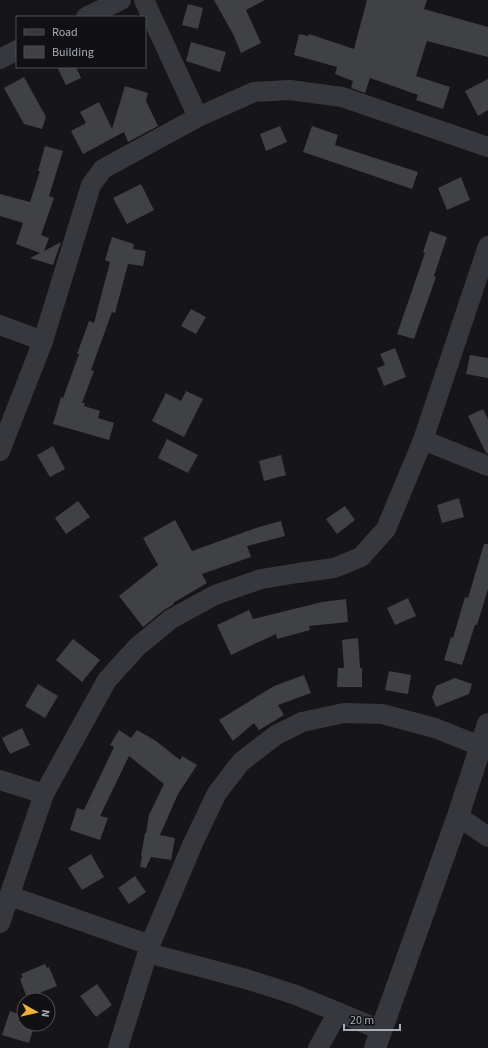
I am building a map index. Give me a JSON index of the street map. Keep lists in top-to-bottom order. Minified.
{"legend":["Road","Building"],"scale_bar":"20 m","north":"right"}
